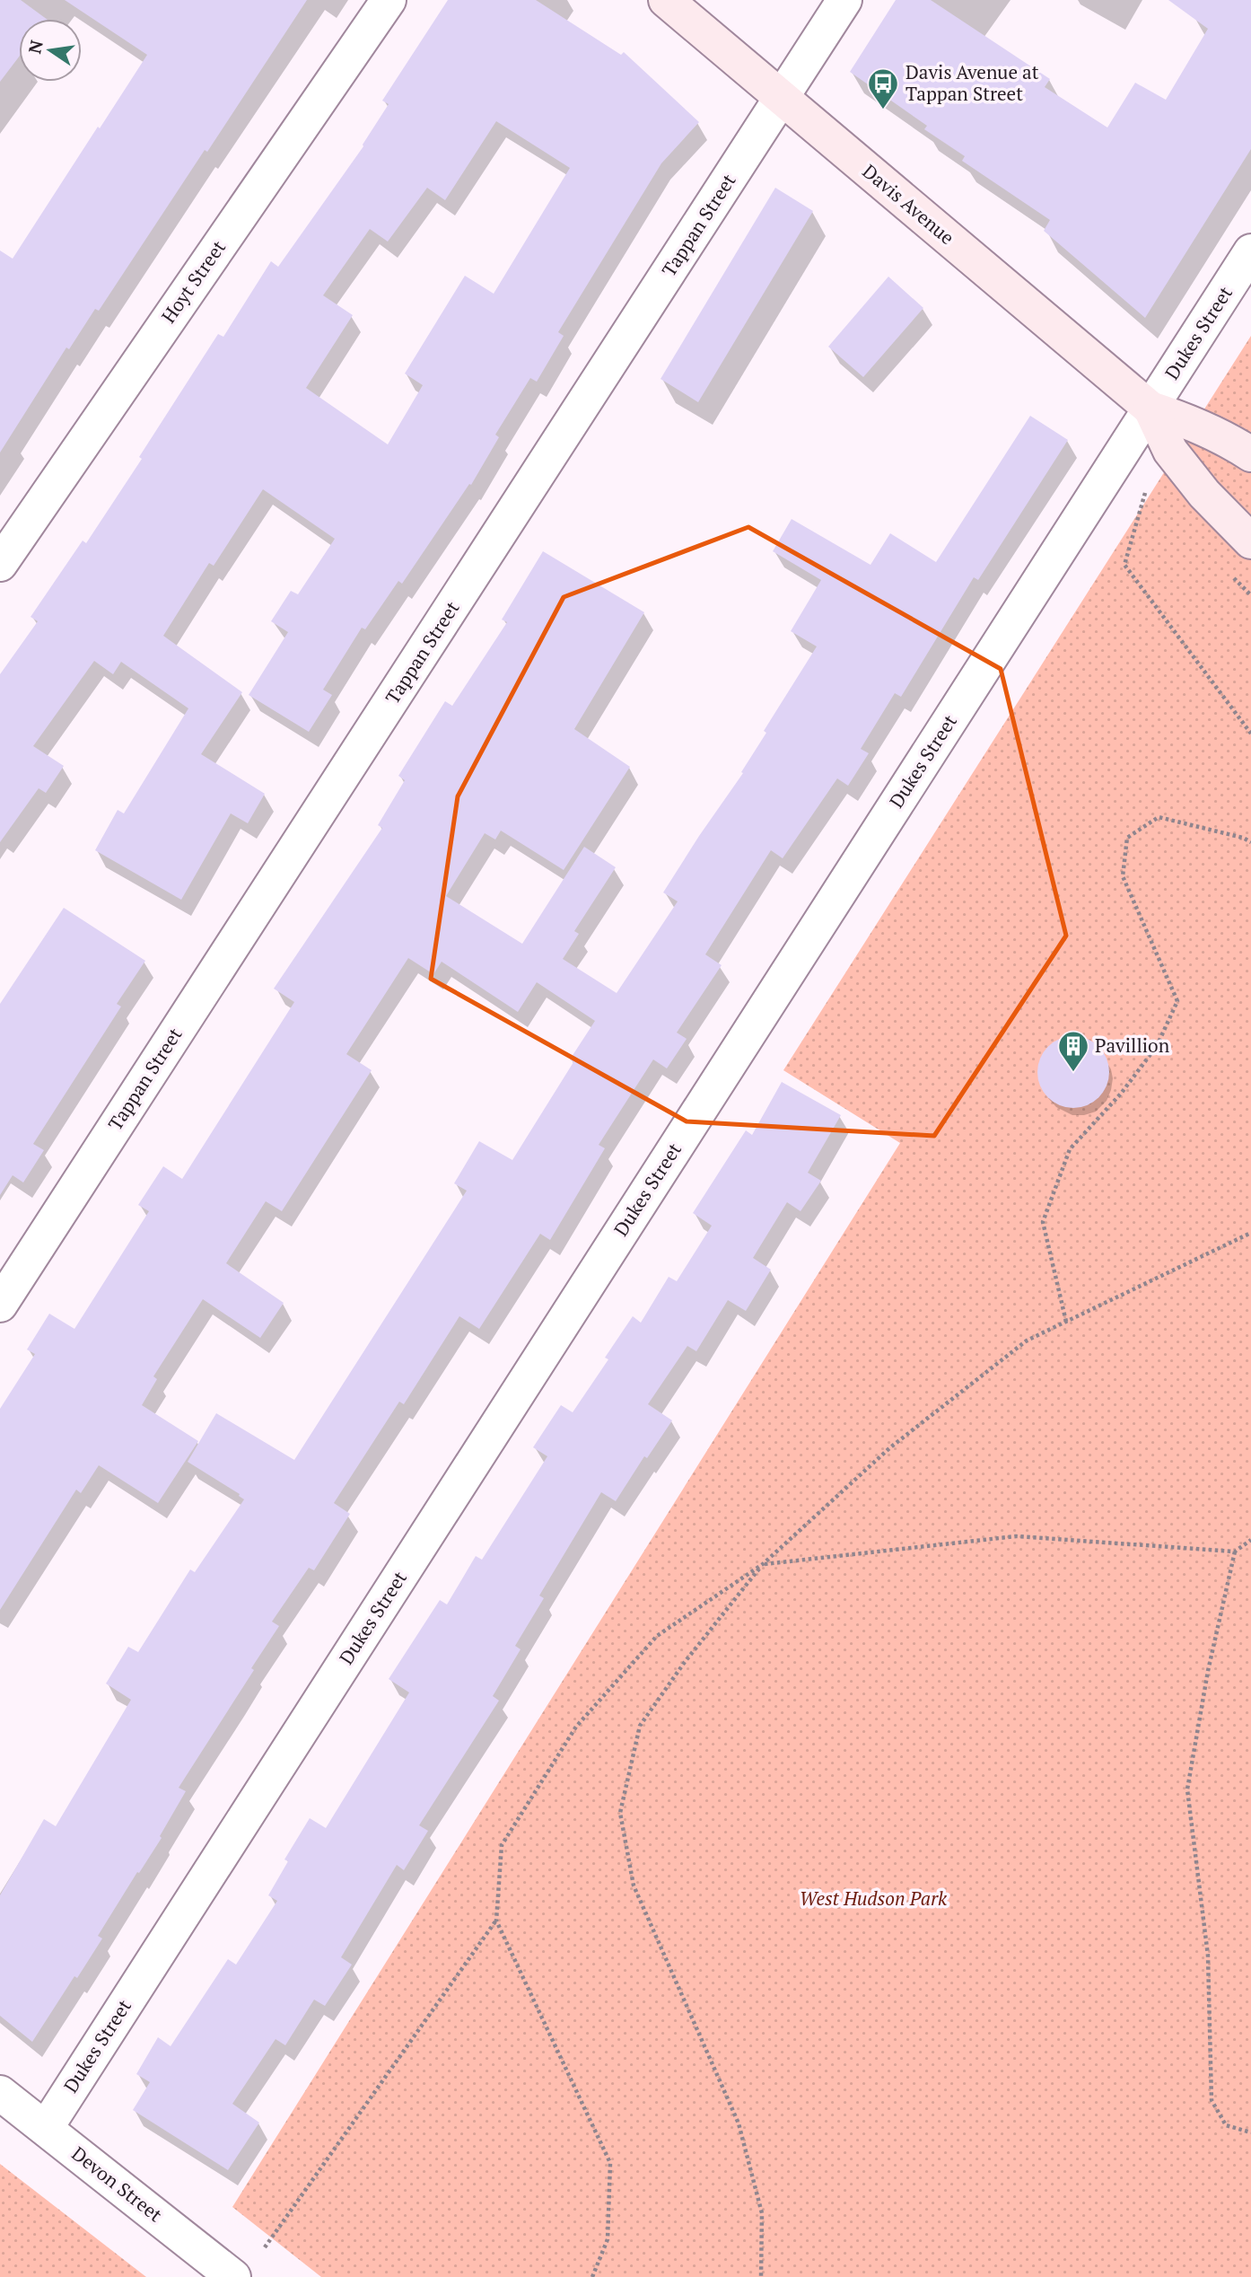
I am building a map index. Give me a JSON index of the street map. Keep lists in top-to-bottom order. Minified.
{"streets":{"street":["Davis Avenue","Tappan Street","Hoyt Street","Dukes Street","Devon Street"]},"crossings":[["Davis Avenue","Tappan Street"],["Davis Avenue","Dukes Street"],["Dukes Street","Devon Street"]],"parks":["West Hudson Park"],"places":{"bus stop":["Davis Avenue at Tappan Street"],"building":["Pavillion"]},"north":"left"}
